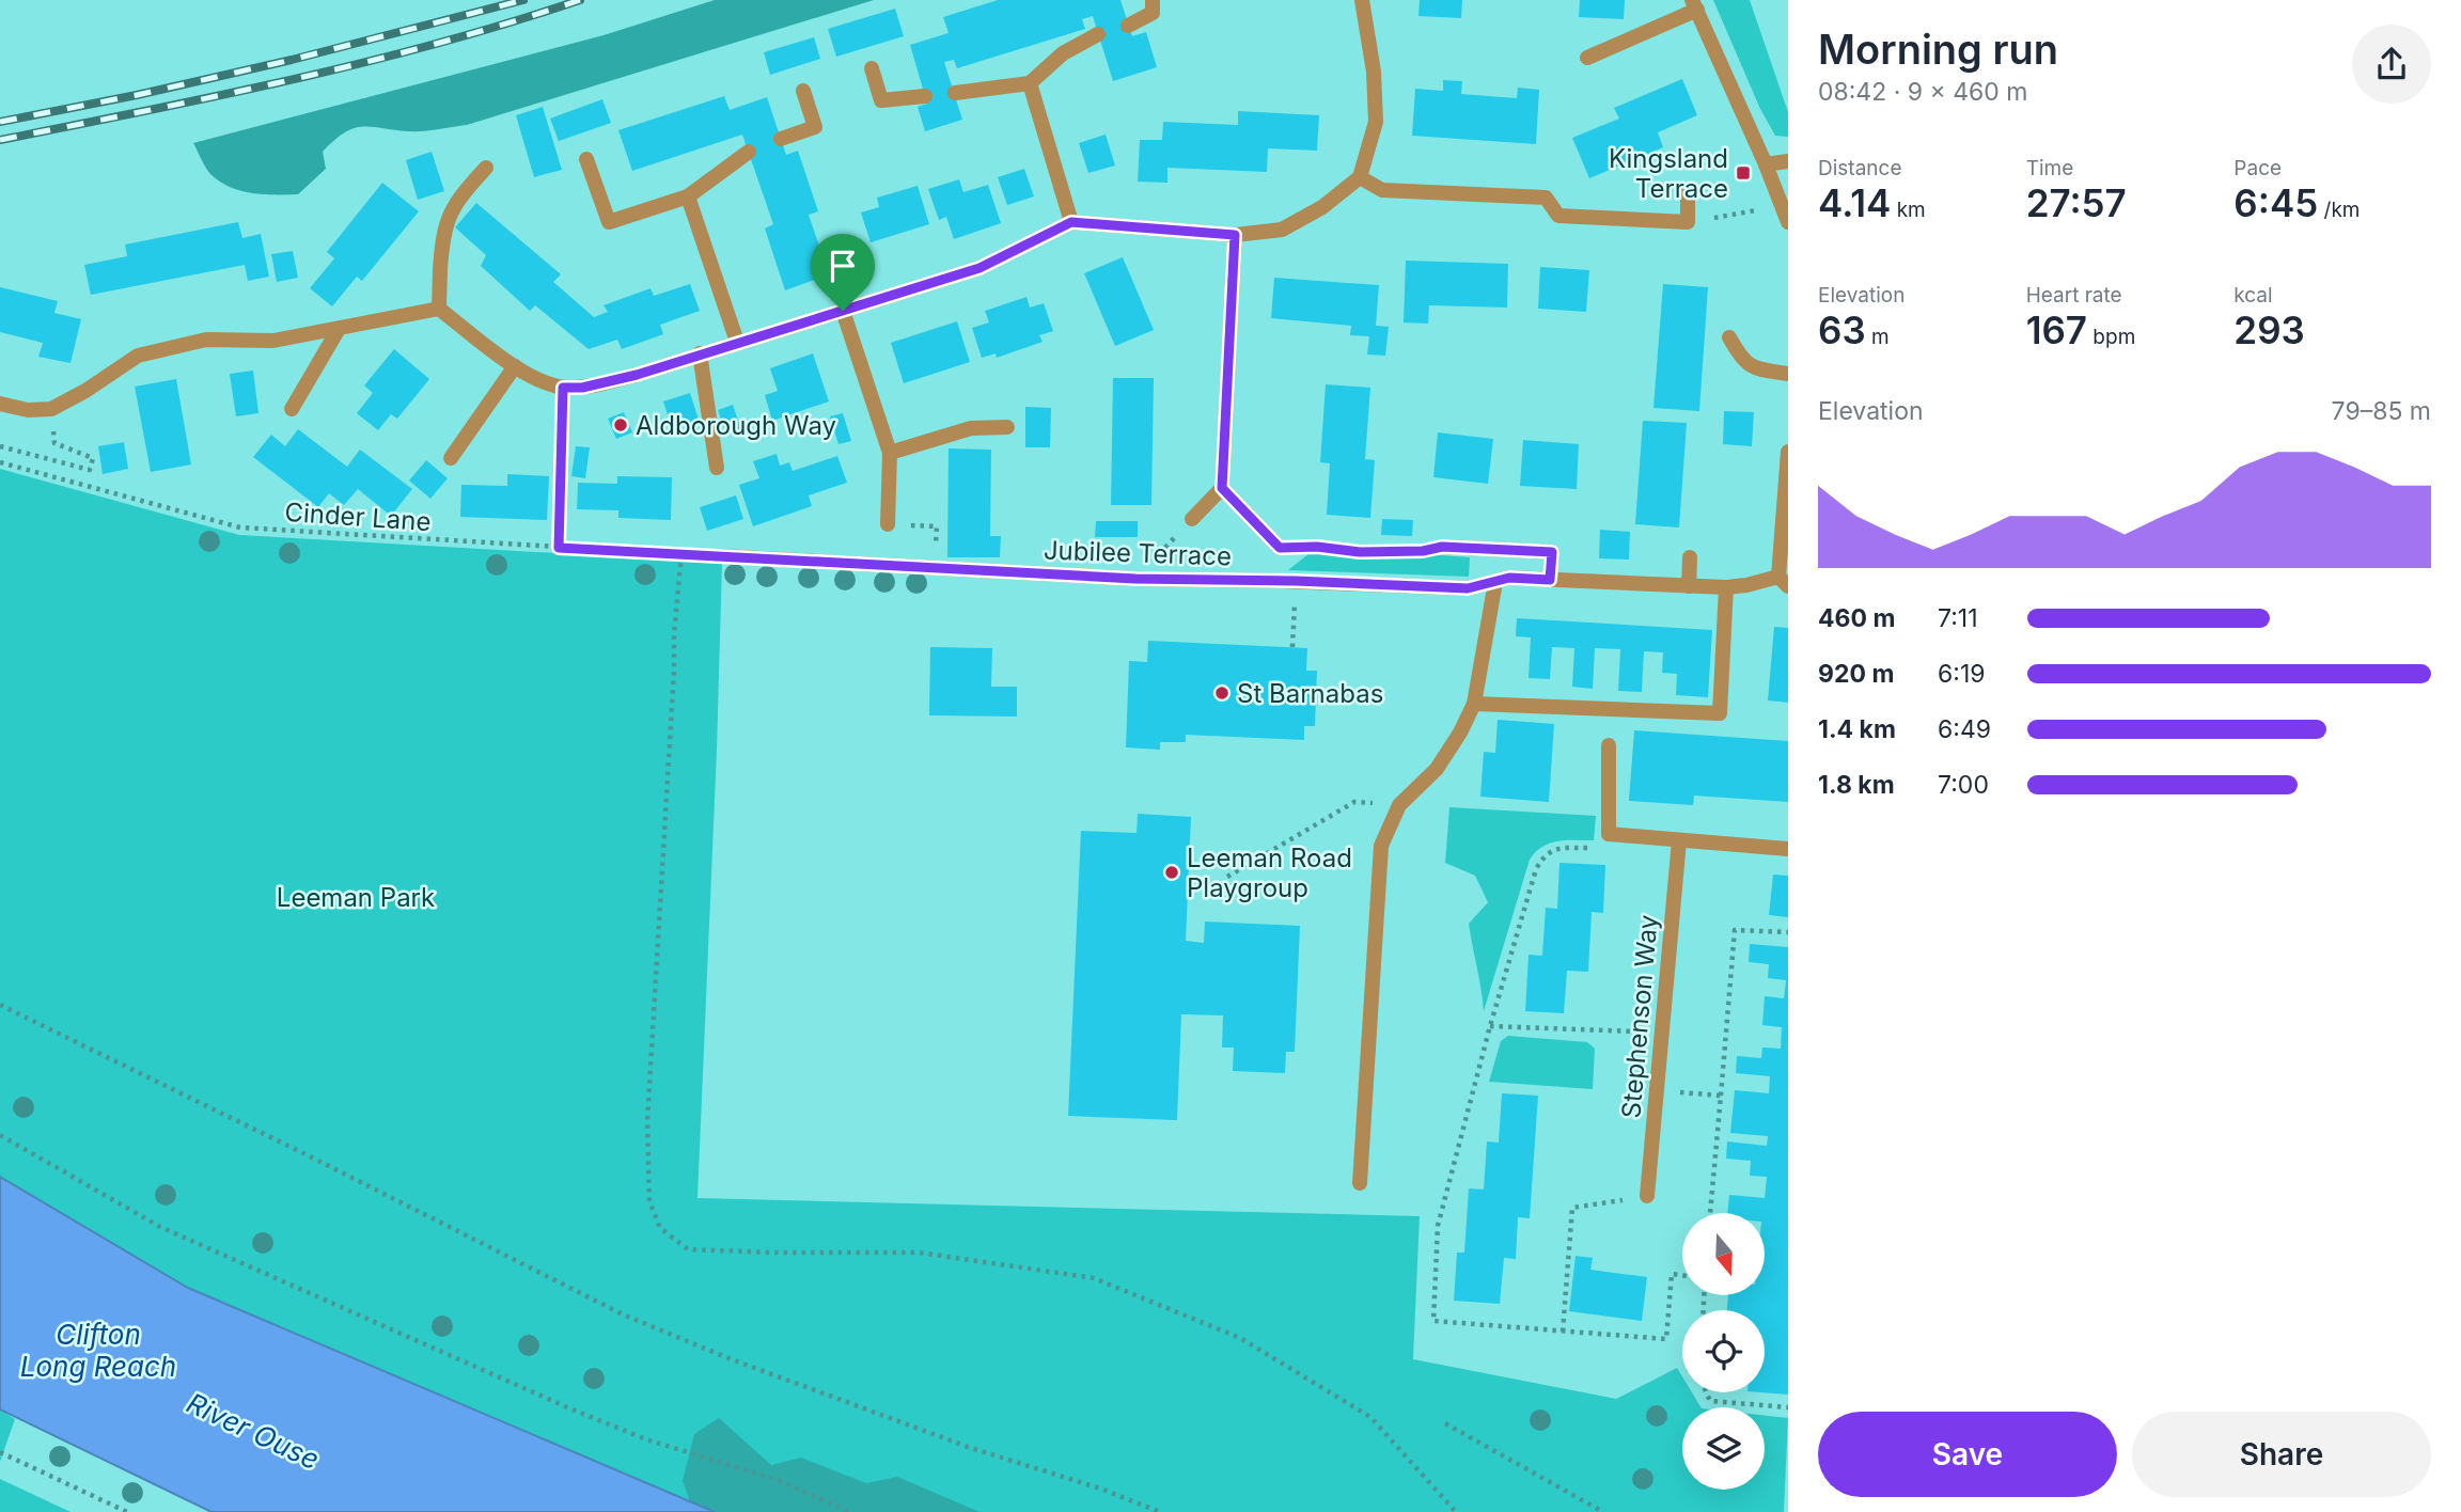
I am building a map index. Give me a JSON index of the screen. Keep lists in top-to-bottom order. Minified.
{"streets":{"street":["Jubilee Terrace","Stephenson Way"],"path":["Cinder Lane"]},"crossings":[["Cinder Lane","Jubilee Terrace"]],"water":["Clifton Long Reach","River Ouse"],"parks":["Leeman Park"],"places":{"transit":["Kingsland Terrace"],"other":["Aldborough Way","St Barnabas","Leeman Road Playgroup"]},"north":"bottom","page":{"heading":["Morning run","08:42 · 9 × 460 m"],"stats":[["Distance","4.14 km"],["Time","27:57"],["Pace","6:45 /km"],["Elevation","63 m"],["Heart rate","167 bpm"],["kcal","293"]],"chart":["Elevation","79–85 m"],"list":[{"name":"460 m","note":"7:11"},{"name":"920 m","note":"6:19"},{"name":"1.4 km","note":"6:49"},{"name":"1.8 km","note":"7:00"}],"buttons":["Save","Share"]}}
